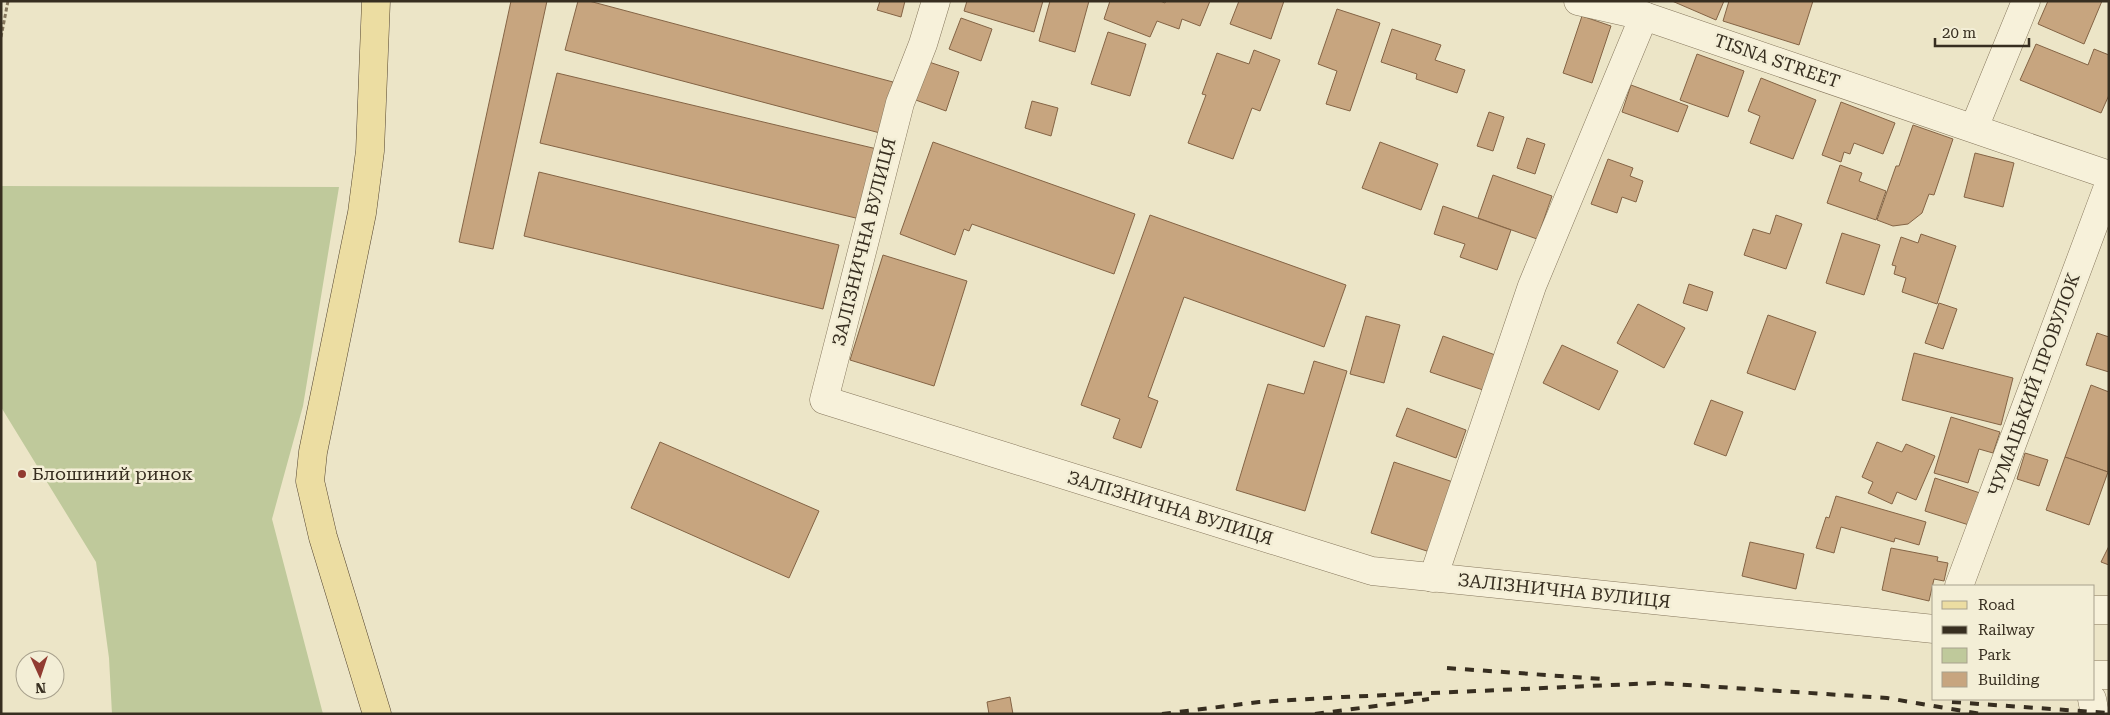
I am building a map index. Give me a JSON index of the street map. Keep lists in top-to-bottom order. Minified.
{"streets":{"street":["TISNA STREET","ЗАЛІЗНИЧНА ВУЛИЦЯ","ЧУМАЦЬКИЙ ПРОВУЛОК"]},"places":["Блошиний ринок"],"legend":["Road","Railway","Park","Building"],"scale_bar":"20 m","north":"bottom"}
